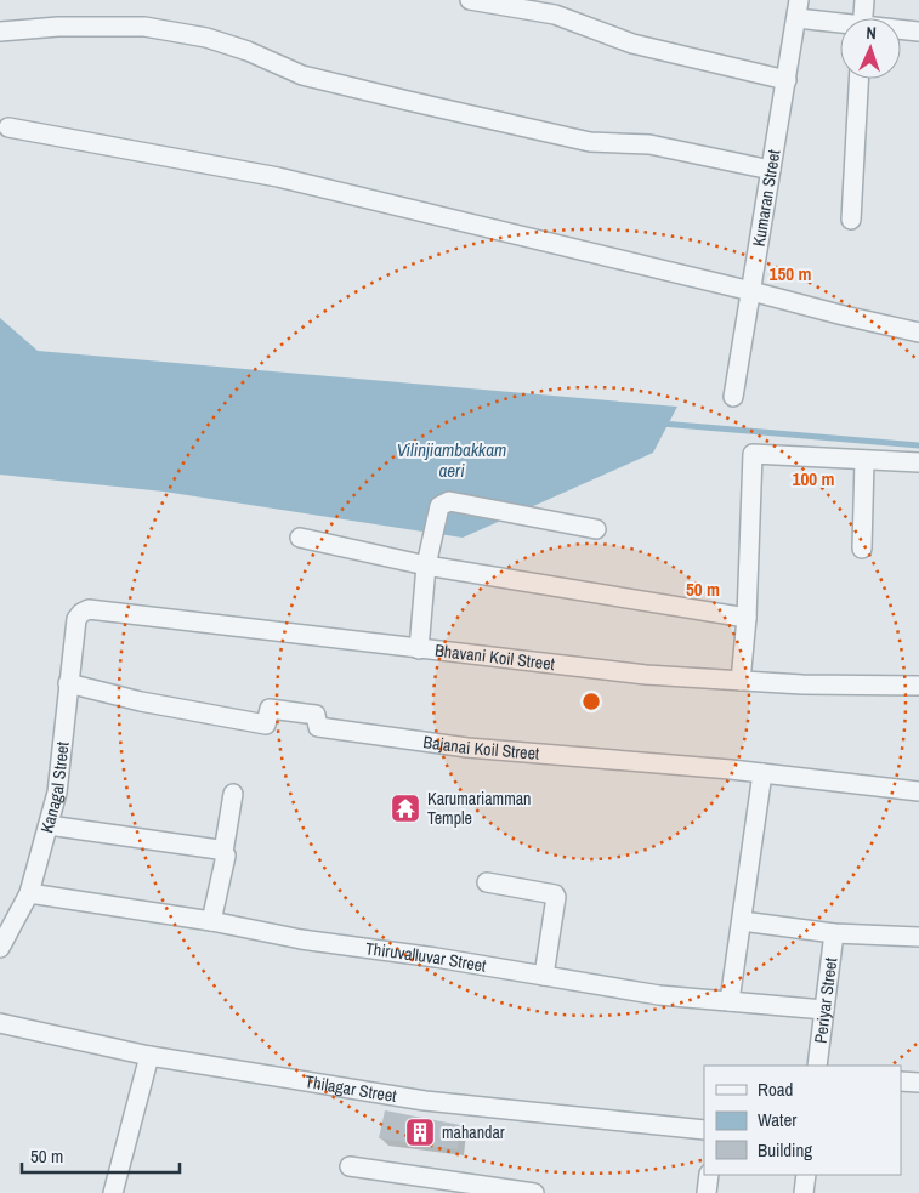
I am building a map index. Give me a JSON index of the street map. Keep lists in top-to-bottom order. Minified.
{"streets":{"street":["Kumaran Street","Bhavani Koil Street","Bajanai Koil Street","Kanagal Street","Thiruvalluvar Street","Periyar Street","Thilagar Street"]},"crossings":[["Bhavani Koil Street","Kanagal Street"],["Bajanai Koil Street","Kanagal Street"],["Kanagal Street","Thiruvalluvar Street"],["Thiruvalluvar Street","Periyar Street"]],"water":["Vilinjiambakkam aeri"],"places":{"temple":["Karumariamman Temple"],"building":["mahandar"]},"legend":["Road","Water","Building"],"scale_bar":"50 m","north":"top","rings":["150 m","100 m","50 m"]}
